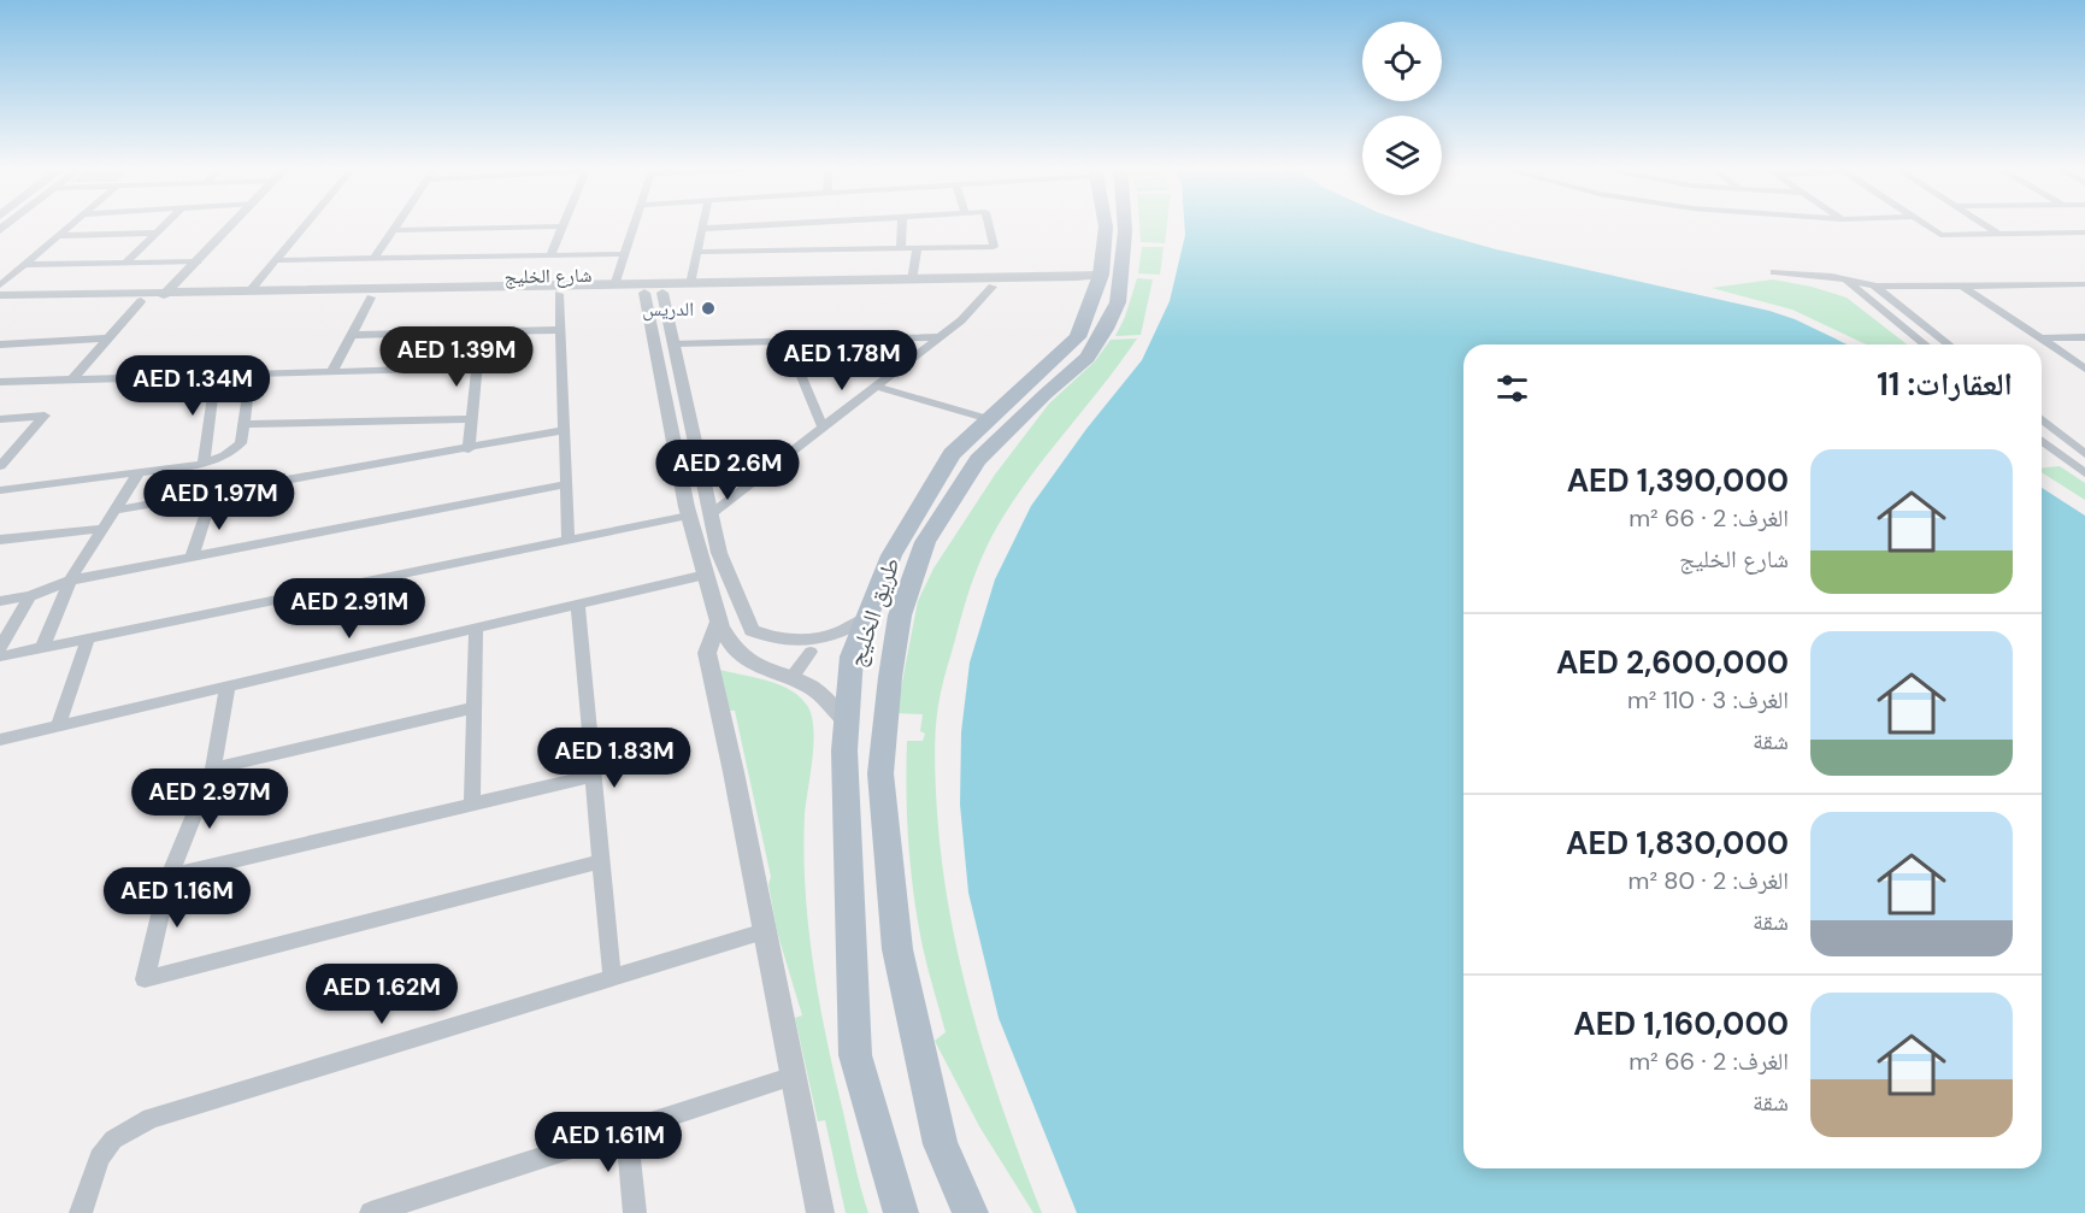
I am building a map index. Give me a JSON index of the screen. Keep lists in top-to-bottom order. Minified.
{"streets":{"main road":["طريق الخليج"],"street":["شارع الخليج"]},"crossings":[["شارع الخليج","طريق الخليج"]],"places":["الدريس"],"page":{"price":["AED 1.39M","AED 1.78M","AED 1.34M","AED 2.6M","AED 1.97M","AED 2.91M","AED 1.83M","AED 2.97M","AED 1.16M","AED 1.62M","AED 1.61M"],"heading":"العقارات: 11","list":[{"name":"AED 1,390,000","note":"الغرف: 2 · 66 m² · شارع الخليج"},{"name":"AED 2,600,000","note":"الغرف: 3 · 110 m² · شقة"},{"name":"AED 1,830,000","note":"الغرف: 2 · 80 m² · شقة"},{"name":"AED 1,160,000","note":"الغرف: 2 · 66 m² · شقة"}]}}
